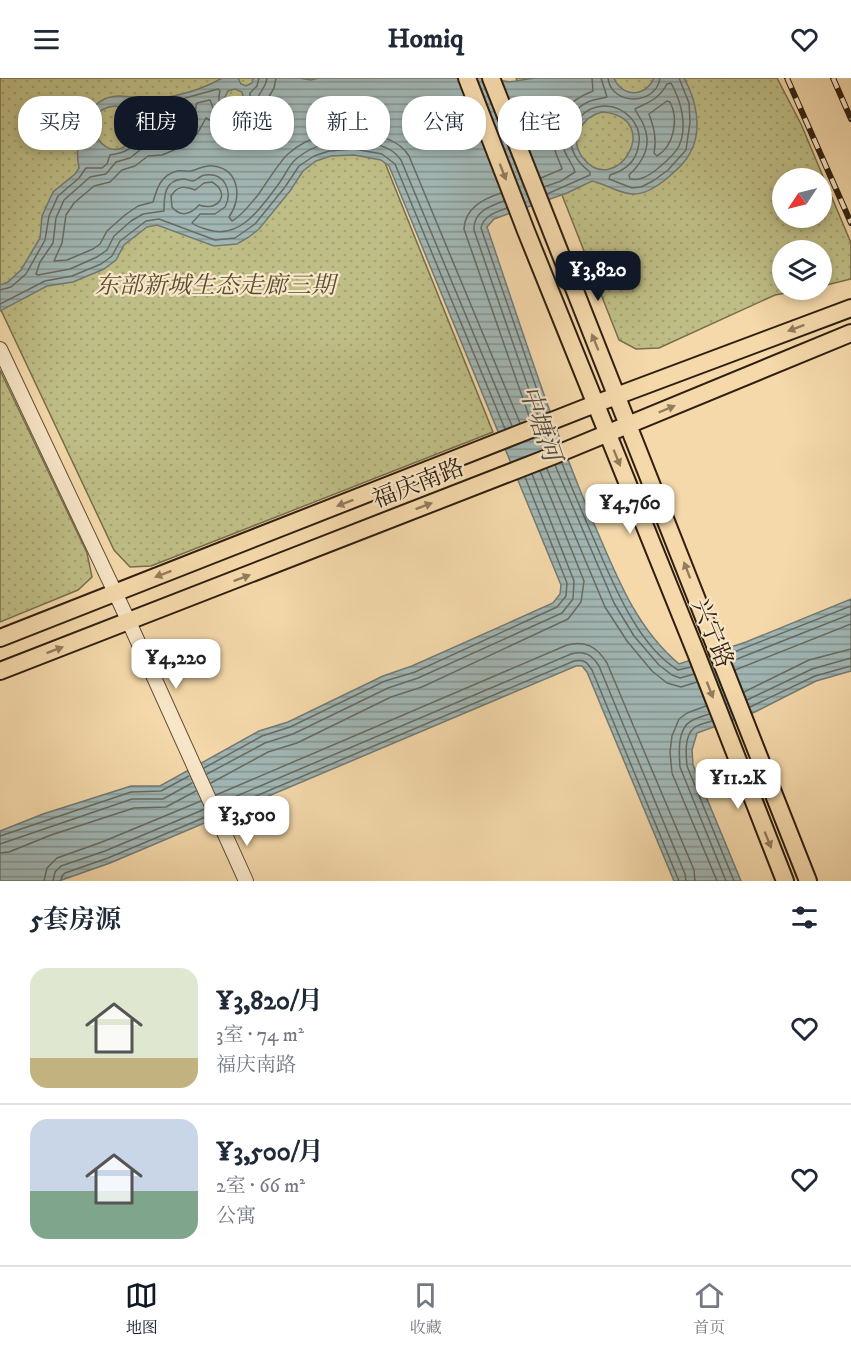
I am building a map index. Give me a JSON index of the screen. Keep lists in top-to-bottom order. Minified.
{"streets":{"main road":["福庆南路","兴宁路"]},"crossings":[["福庆南路","兴宁路"]],"water":["中塘河"],"parks":["东部新城生态走廊三期"],"north":"bottom left","page":{"header":"Homiq","chip":["买房","租房","筛选","新上","公寓","住宅"],"price":["¥3,820","¥4,760","¥4,220","¥11.2K","¥3,500"],"heading":"5套房源","list":[{"name":"¥3,820/月","note":"3室 · 74 m² · 福庆南路"},{"name":"¥3,500/月","note":"2室 · 66 m² · 公寓"}],"tabs":["地图","收藏","首页"]}}
